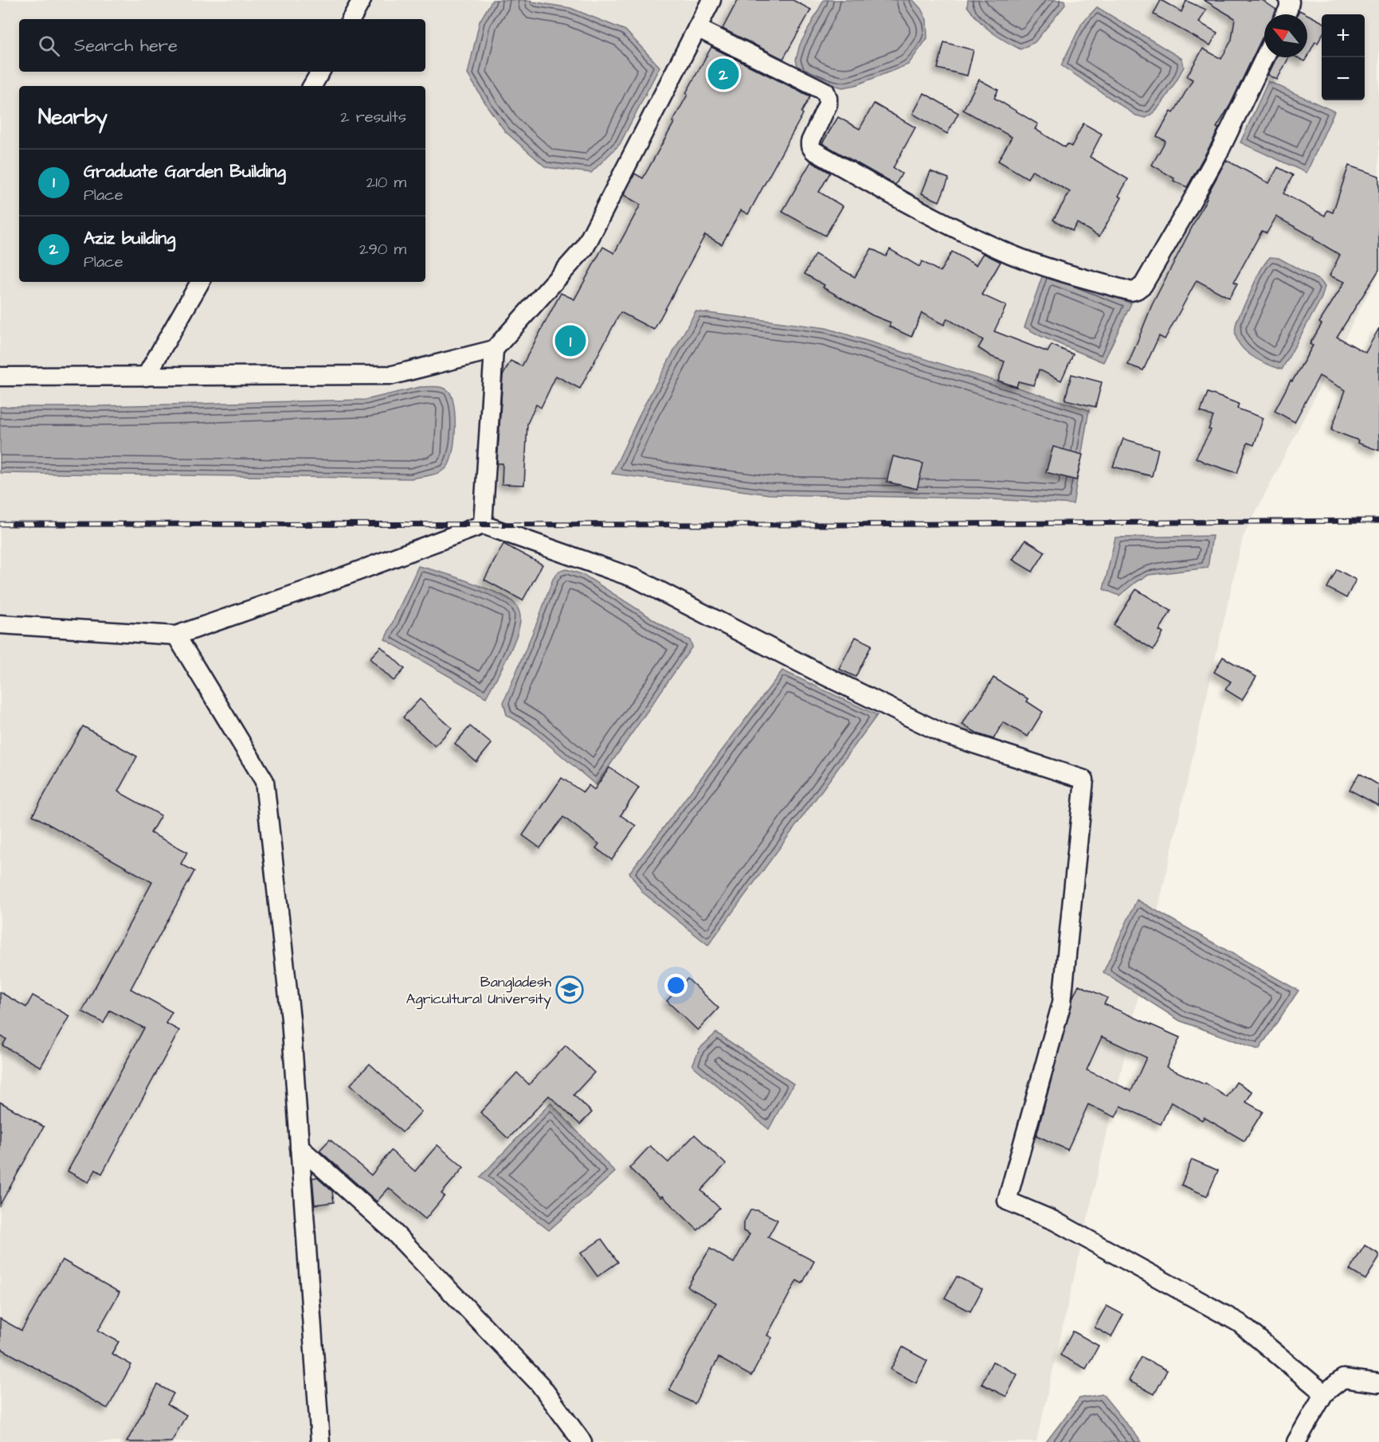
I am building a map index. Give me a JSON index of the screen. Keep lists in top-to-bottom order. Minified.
{"places":{"school or university":["Bangladesh Agricultural University"]},"north":"top left","page":{"map_buttons":["+","−"],"search":"Search here","pins":["2","1"],"heading":["Nearby","2 results"],"list":[{"mark":"1","name":"Graduate Garden Building","note":"Place","value":"210 m"},{"mark":"2","name":"Aziz building","note":"Place","value":"290 m"}]}}
